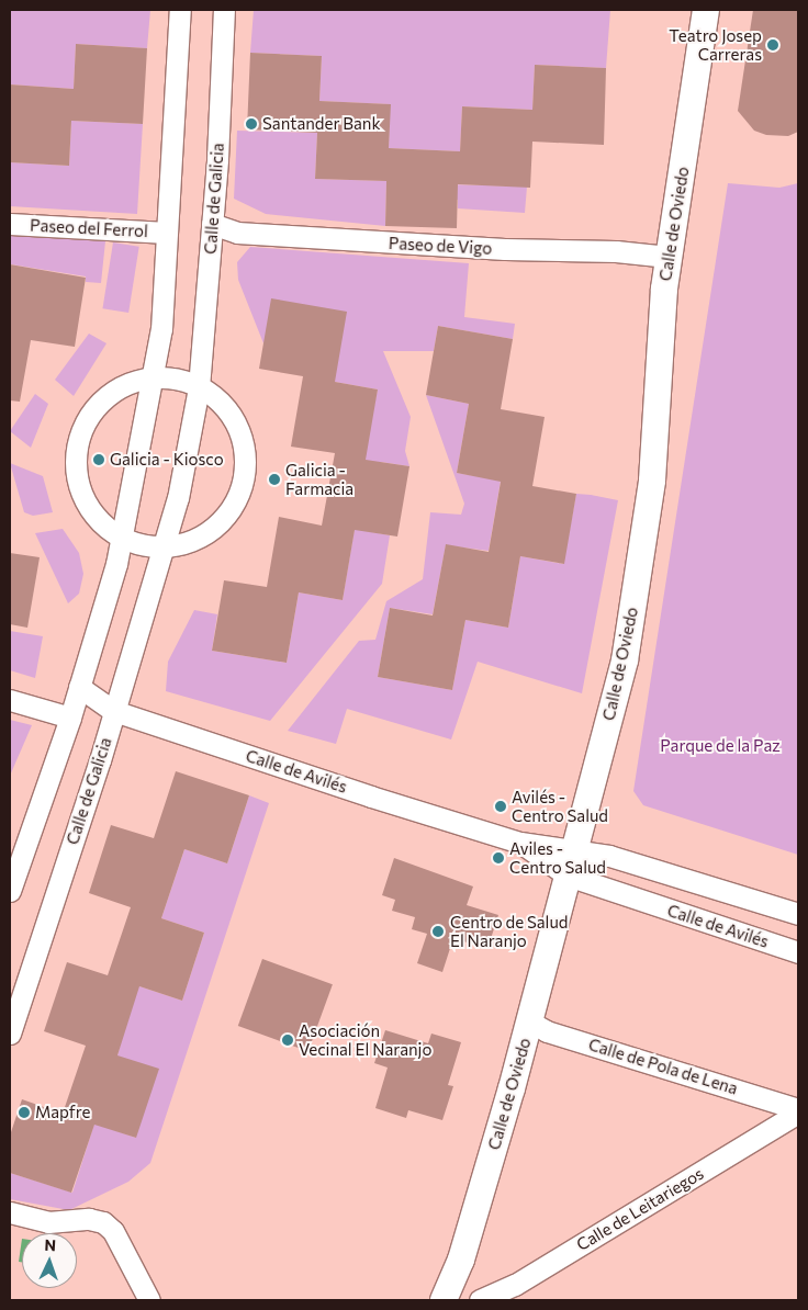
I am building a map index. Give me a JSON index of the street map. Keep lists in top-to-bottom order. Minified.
{"streets":{"street":["Calle de Galicia","Calle de Oviedo","Paseo del Ferrol","Paseo de Vigo","Calle de Avilés","Calle de Pola de Lena","Calle de Leitariegos"]},"crossings":[["Calle de Galicia","Paseo de Vigo"],["Calle de Galicia","Calle de Avilés"],["Calle de Oviedo","Paseo de Vigo"],["Calle de Oviedo","Calle de Avilés"],["Calle de Oviedo","Calle de Pola de Lena"],["Calle de Pola de Lena","Calle de Leitariegos"]],"parks":["Parque de la Paz"],"places":["Teatro Josep Carreras","Santander Bank","Galicia - Kiosco","Galicia - Farmacia","Avilés - Centro Salud","Aviles - Centro Salud","Centro de Salud El Naranjo","Asociación Vecinal El Naranjo","Mapfre"],"north":"top"}
